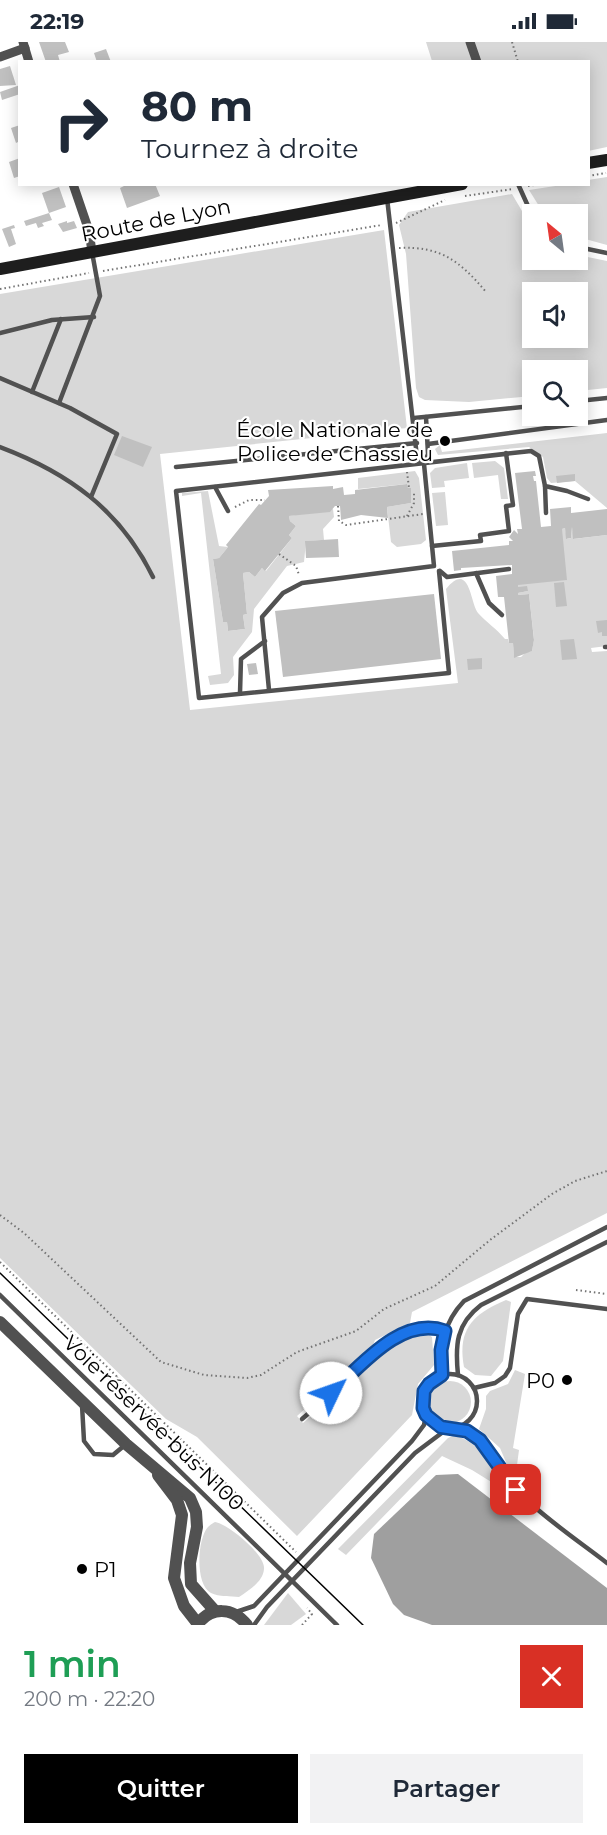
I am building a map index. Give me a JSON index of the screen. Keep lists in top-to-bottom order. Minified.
{"streets":{"main road":["Route de Lyon"],"lane":["Voie réservée bus N100"]},"places":["École Nationale de Police de Chassieu","P0","P1"],"north":"top left","page":{"status":"22:19","turn":["80 m","Tournez à droite"],"heading":["1 min","200 m · 22:20"],"buttons":["Quitter","Partager"]}}
